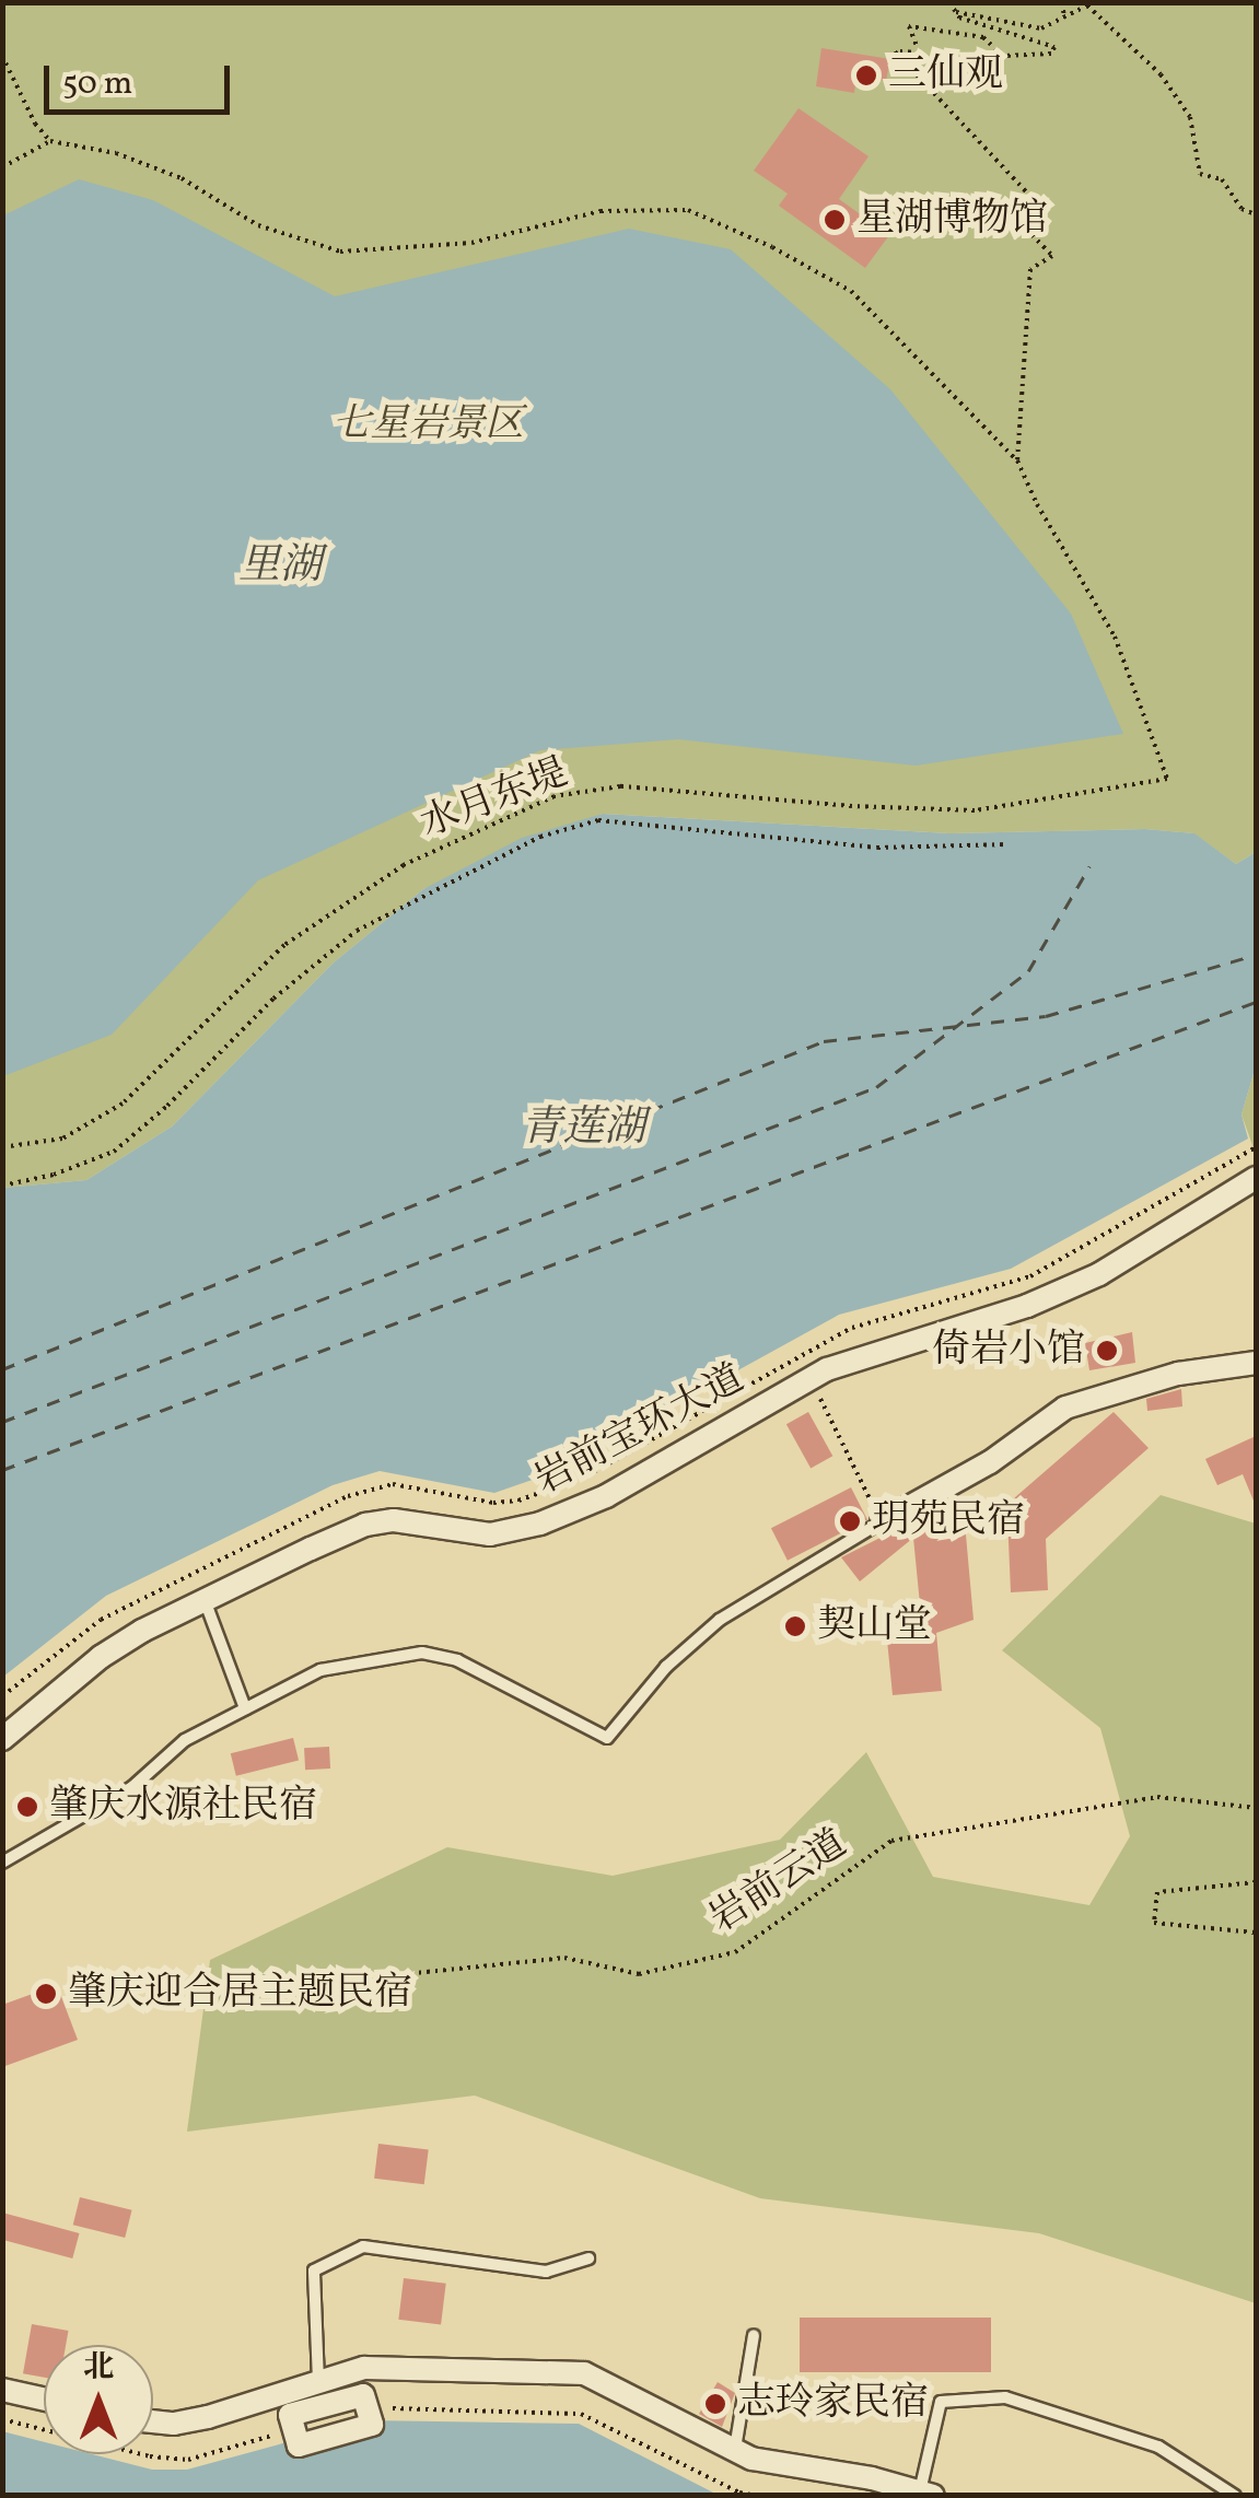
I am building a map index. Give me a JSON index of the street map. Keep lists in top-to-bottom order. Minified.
{"streets":{"street":["岩前宝环大道"],"path":["水月东堤","岩前云道"]},"water":["里湖","青莲湖"],"parks":["七星岩景区"],"places":["三仙观","星湖博物馆","倚岩小馆","玥苑民宿","契山堂","肇庆水源社民宿","肇庆迎合居主题民宿","志玲家民宿"],"scale_bar":"50 m","north":"top"}
